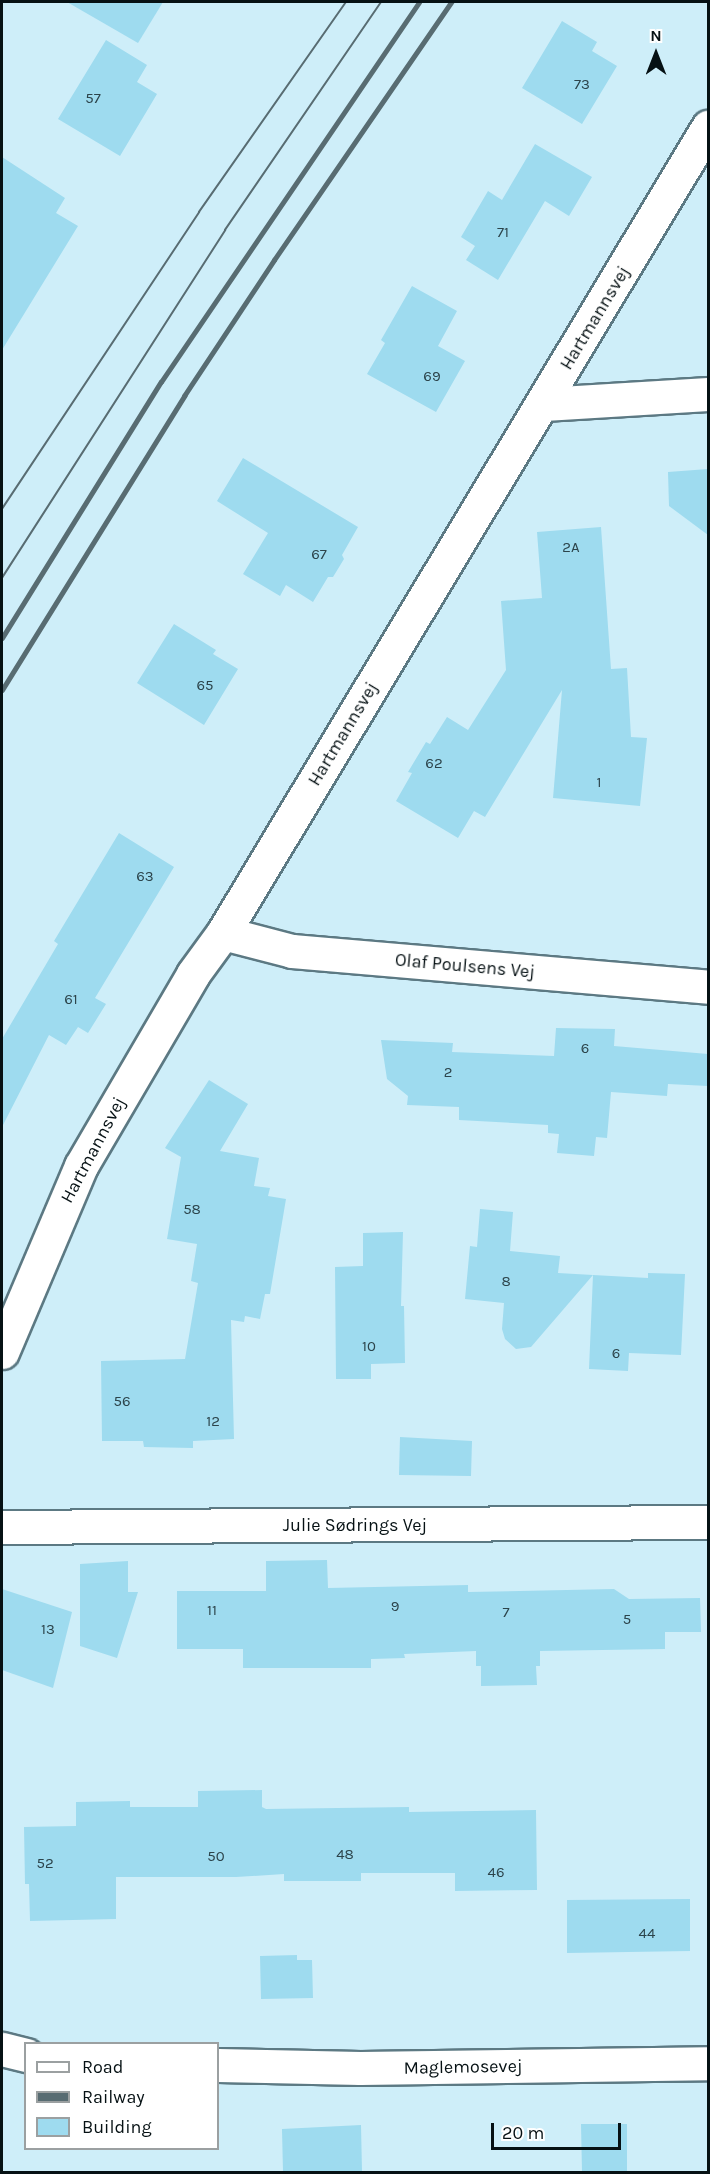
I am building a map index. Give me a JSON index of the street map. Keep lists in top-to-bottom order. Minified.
{"streets":{"street":["Hartmannsvej","Olaf Poulsens Vej","Julie Sødrings Vej","Maglemosevej"]},"crossings":[["Hartmannsvej","Olaf Poulsens Vej"]],"house_numbers":["73","57","71","69","2A","67","65","62","1","63","61","6","2","58","8","10","6","56","12","9","11","7","5","13","48","50","52","46","44"],"legend":["Road","Railway","Building"],"scale_bar":"20 m","north":"top"}
